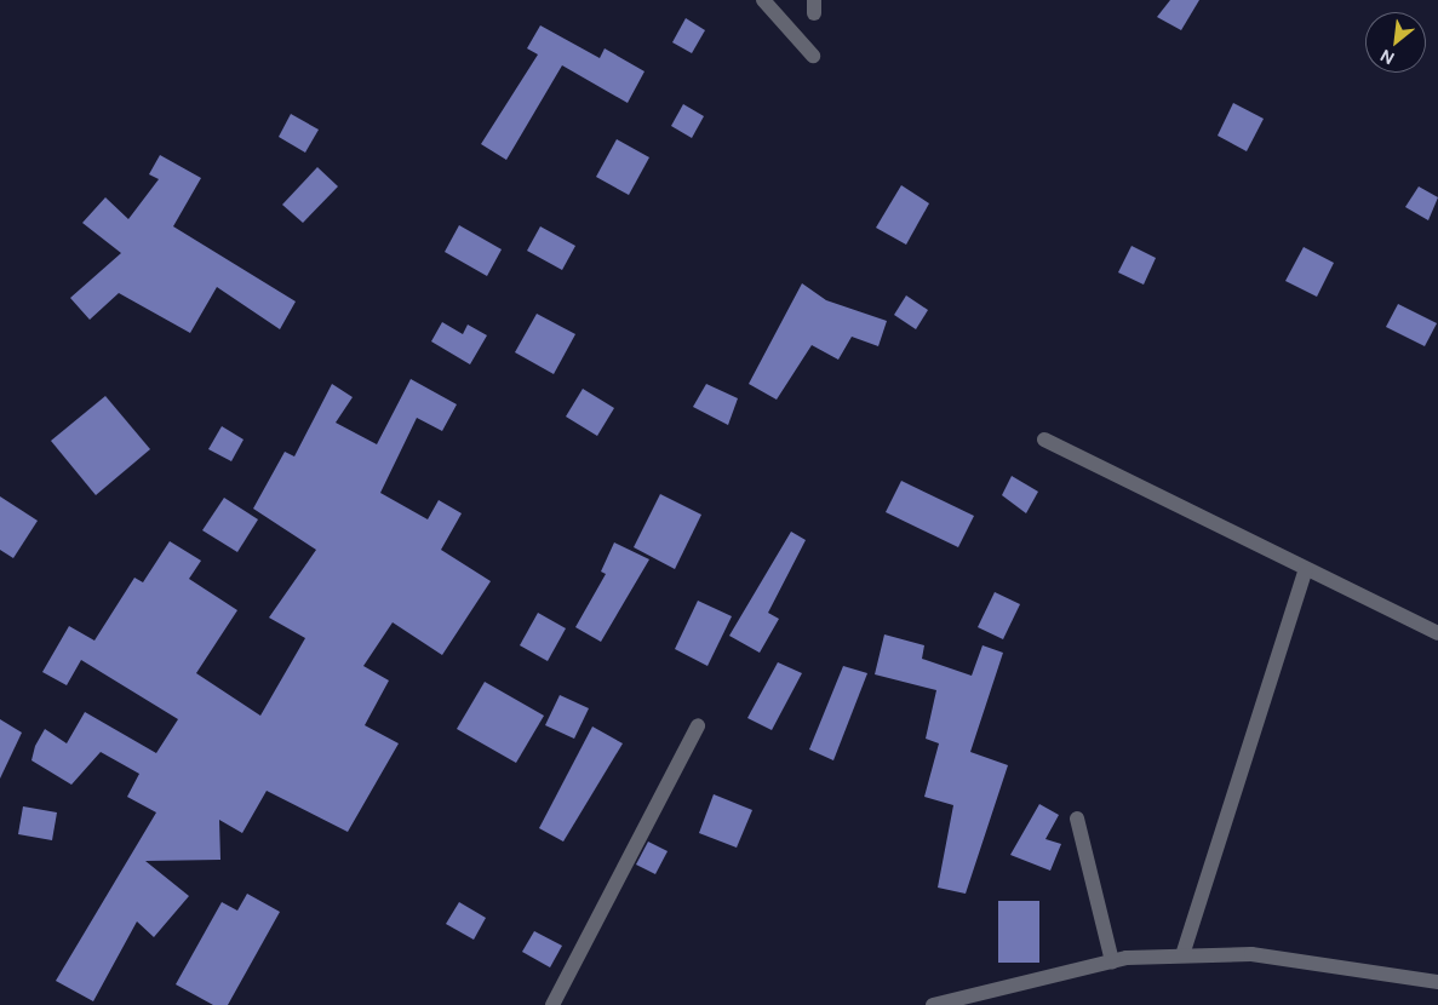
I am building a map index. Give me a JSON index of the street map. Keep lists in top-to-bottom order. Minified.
{"north":"bottom left"}
